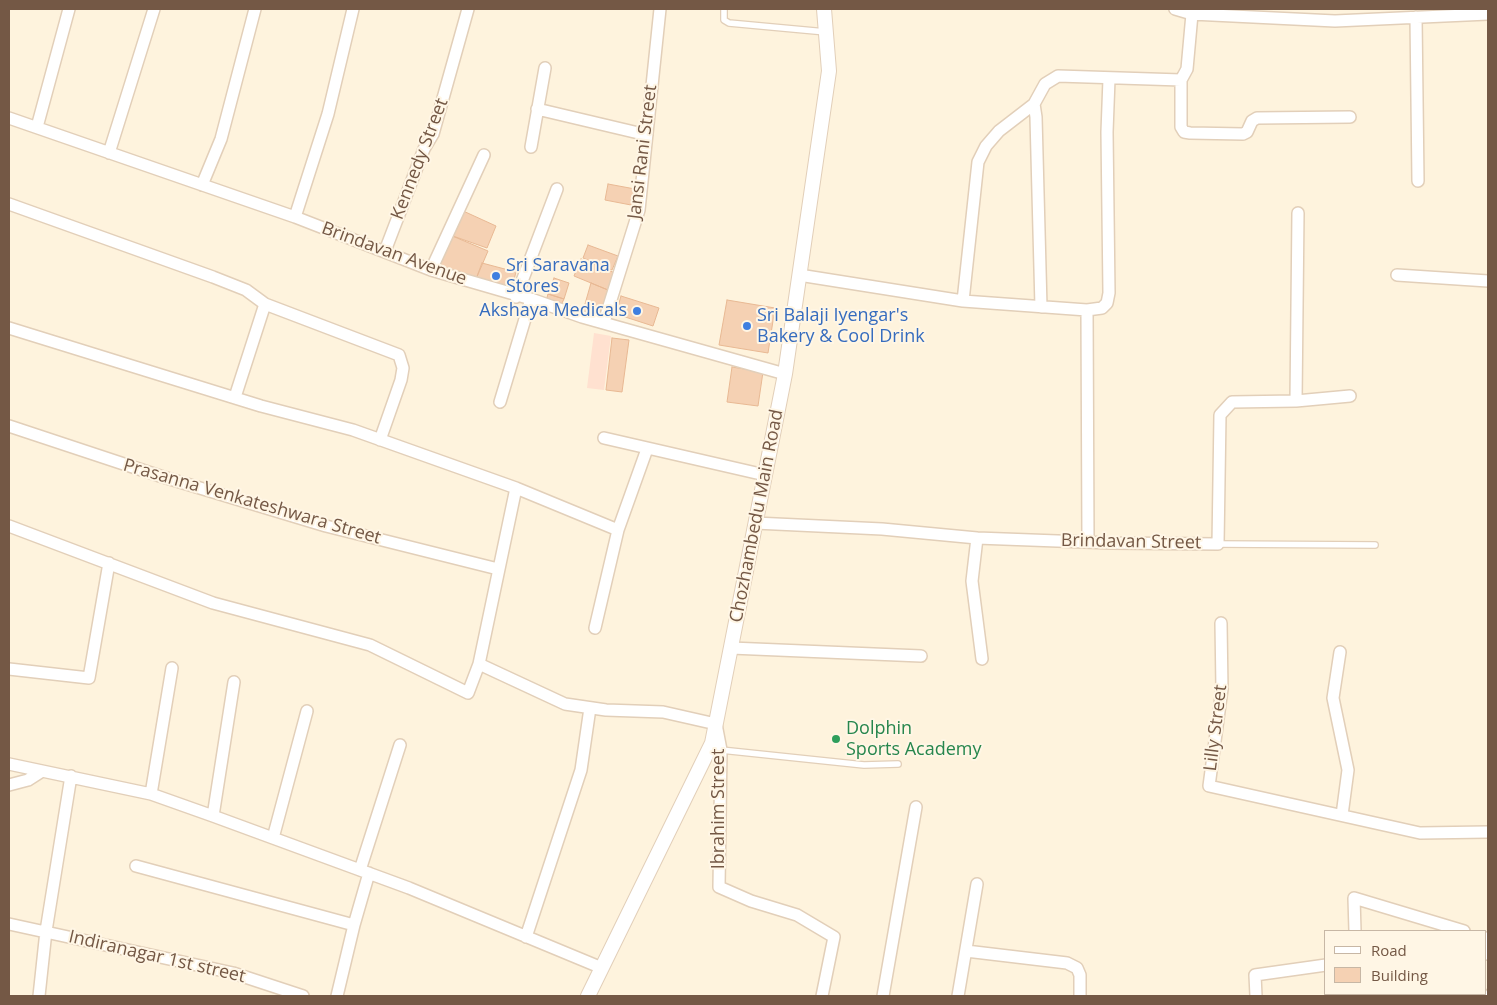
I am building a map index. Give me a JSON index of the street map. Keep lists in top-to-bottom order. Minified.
{"streets":{"street":["Jansi Rani Street","Kennedy Street","Brindavan Avenue","Prasanna Venkateshwara Street","Chozhambedu Main Road","Brindavan Street","Lilly Street","Ibrahim Street","Indiranagar 1st street"]},"crossings":[["Jansi Rani Street","Brindavan Avenue"],["Kennedy Street","Brindavan Avenue"],["Brindavan Avenue","Chozhambedu Main Road"],["Chozhambedu Main Road","Brindavan Street"],["Chozhambedu Main Road","Ibrahim Street"]],"places":["Sri Saravana Stores","Akshaya Medicals","Sri Balaji Iyengar's Bakery & Cool Drink","Dolphin Sports Academy"],"legend":["Road","Building"]}
